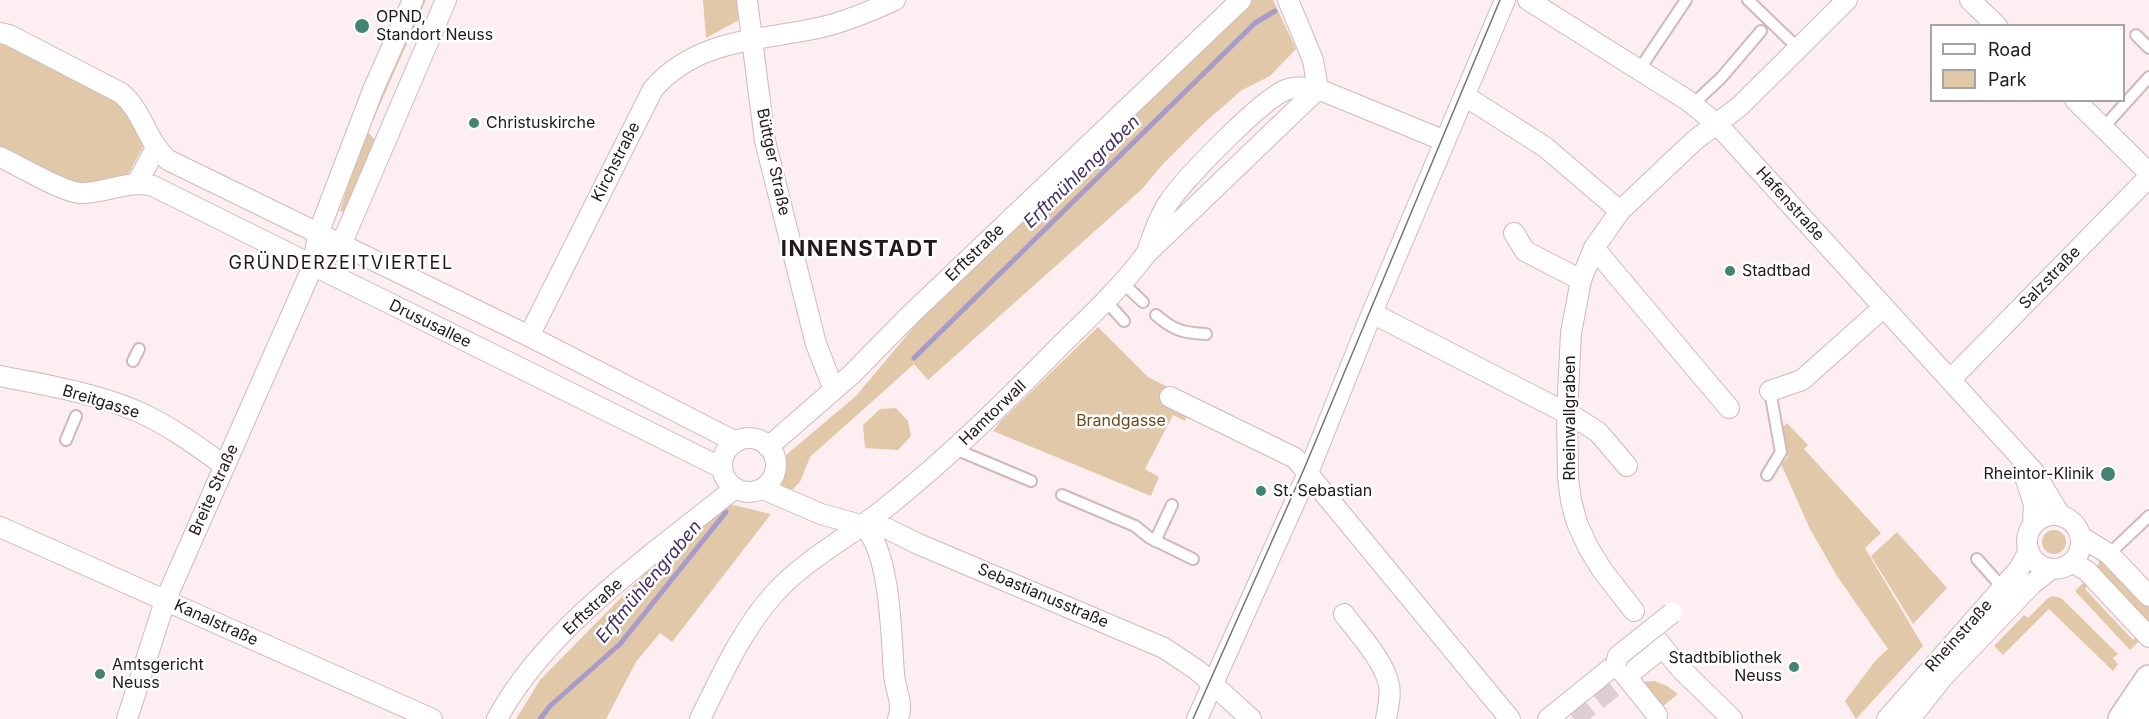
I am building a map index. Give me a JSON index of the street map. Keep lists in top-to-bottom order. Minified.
{"streets":{"street":["Kirchstraße","Büttger Straße","Hafenstraße","Erftstraße","Salzstraße","Drususallee","Breitgasse","Hamtorwall","Rheinwallgraben","Breite Straße","Sebastianusstraße","Kanalstraße","Rheinstraße"]},"crossings":[["Kirchstraße","Büttger Straße"],["Kirchstraße","Drususallee"],["Büttger Straße","Erftstraße"],["Hafenstraße","Salzstraße"],["Hafenstraße","Rheinwallgraben"],["Hafenstraße","Rheinstraße"],["Erftstraße","Drususallee"],["Erftstraße","Sebastianusstraße"],["Drususallee","Breite Straße"],["Drususallee","Sebastianusstraße"],["Breitgasse","Breite Straße"],["Hamtorwall","Sebastianusstraße"],["Breite Straße","Kanalstraße"]],"districts":["INNENSTADT","GRÜNDERZEITVIERTEL"],"water":["Erftmühlengraben"],"parks":["Brandgasse"],"places":["OPND, Standort Neuss","Christuskirche","Stadtbad","Rheintor-Klinik","St. Sebastian","Stadtbibliothek Neuss","Amtsgericht Neuss"],"legend":["Road","Park"]}
